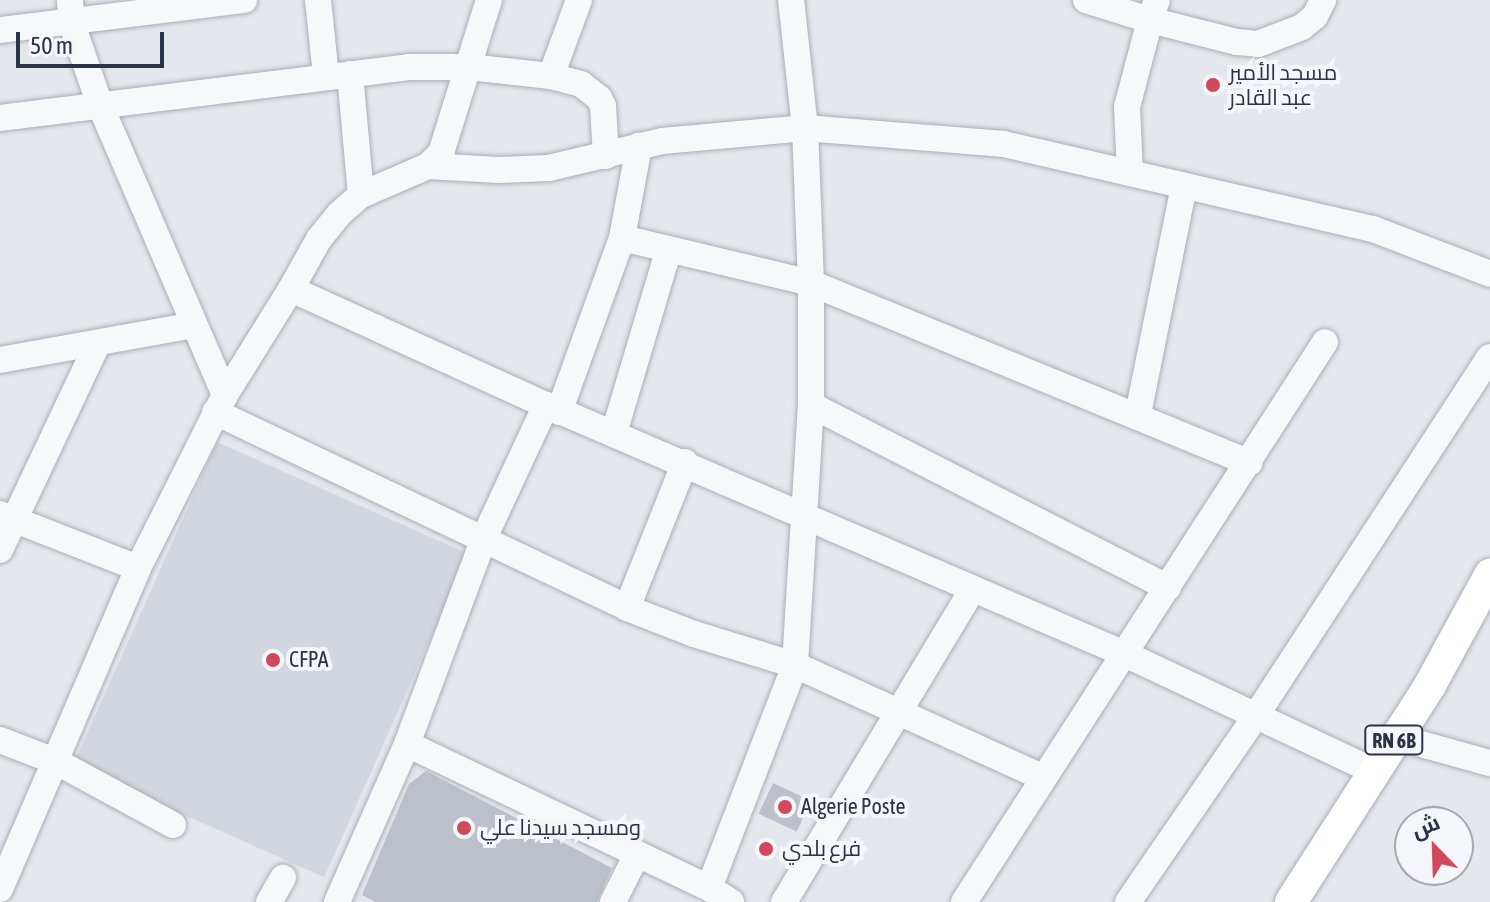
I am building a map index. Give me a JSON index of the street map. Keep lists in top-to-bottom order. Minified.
{"streets":{"main road":["RN 6B"]},"places":["مسجد الأمير عبد القادر","CFPA","Algerie Poste","ومسجد سيدنا علي","فرع بلدي"],"scale_bar":"50 m","north":"top left"}
